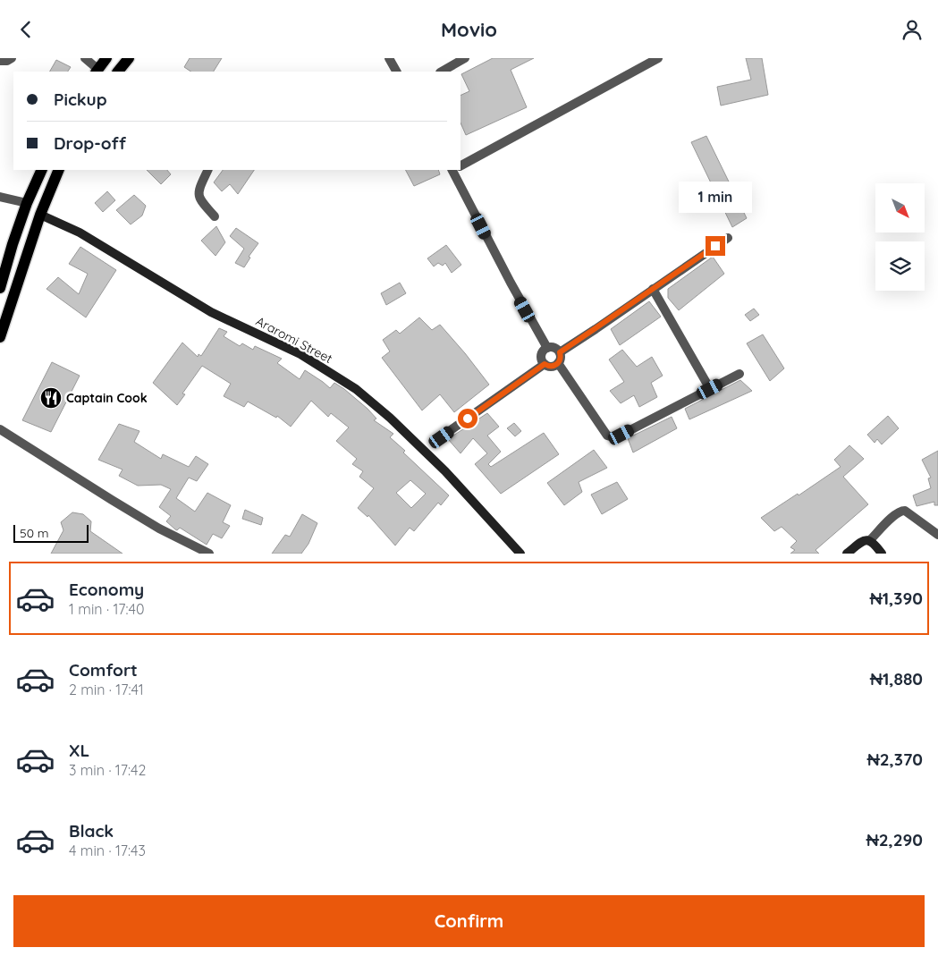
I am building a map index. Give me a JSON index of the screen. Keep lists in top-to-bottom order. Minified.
{"streets":{"street":["Araromi Street"]},"places":{"restaurant":["Captain Cook"]},"scale_bar":"50 m","north":"bottom right","page":{"header":"Movio","banner":["Pickup","Drop-off"],"bubble":"1 min","scale":"50 m","list":[{"name":"Economy","note":"1 min · 17:40","value":"₦1,390"},{"name":"Comfort","note":"2 min · 17:41","value":"₦1,880"},{"name":"XL","note":"3 min · 17:42","value":"₦2,370"},{"name":"Black","note":"4 min · 17:43","value":"₦2,290"}],"buttons":"Confirm"}}
